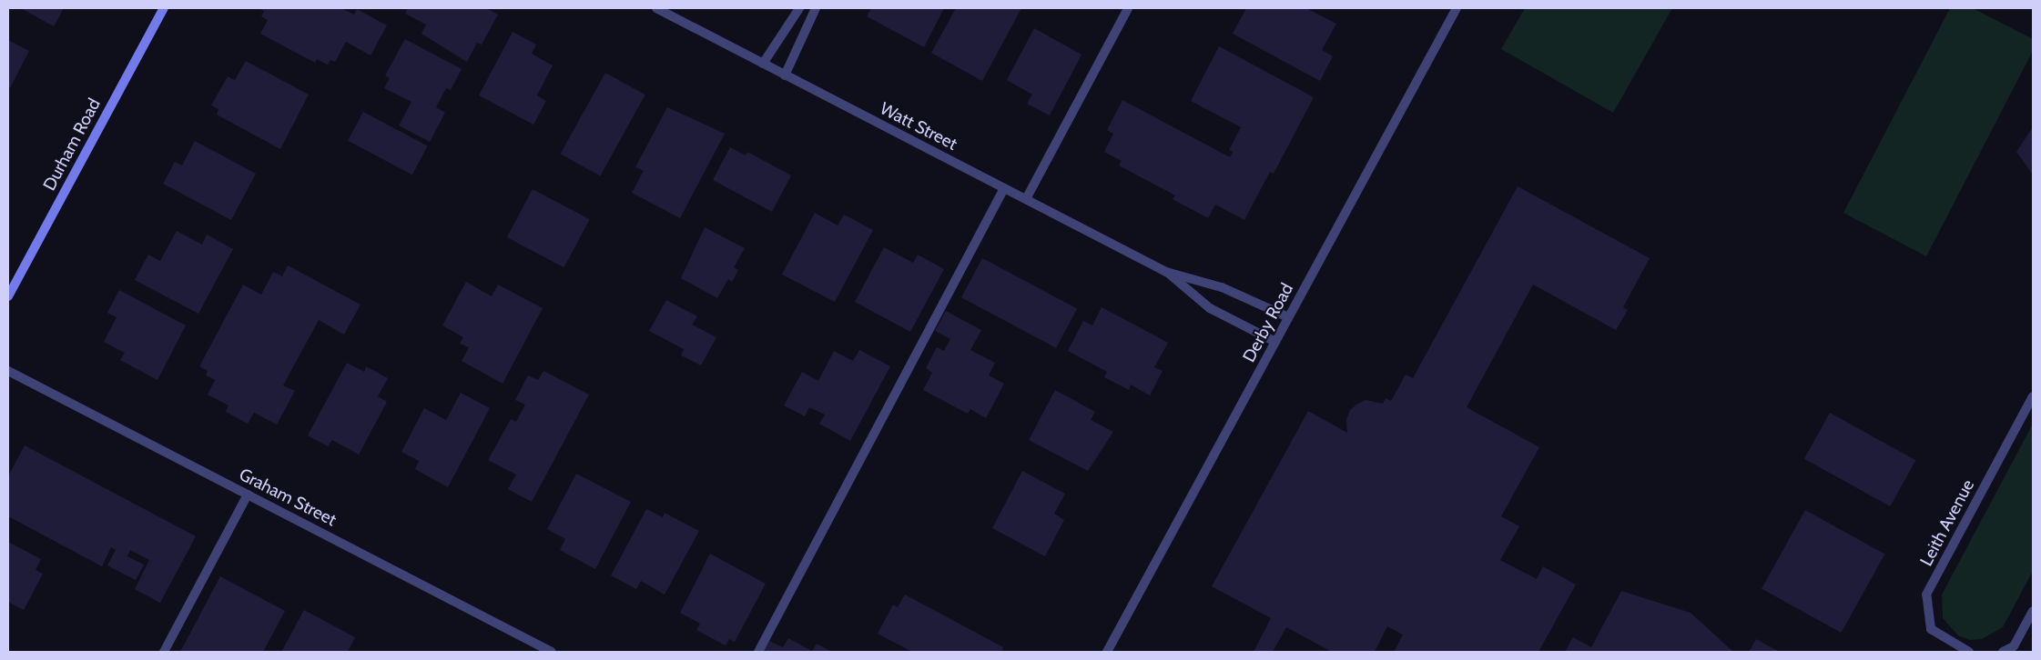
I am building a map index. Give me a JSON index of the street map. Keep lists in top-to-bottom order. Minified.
{"streets":{"main road":["Durham Road"],"street":["Watt Street","Derby Road","Graham Street","Leith Avenue"]},"crossings":[["Watt Street","Derby Road"]]}
